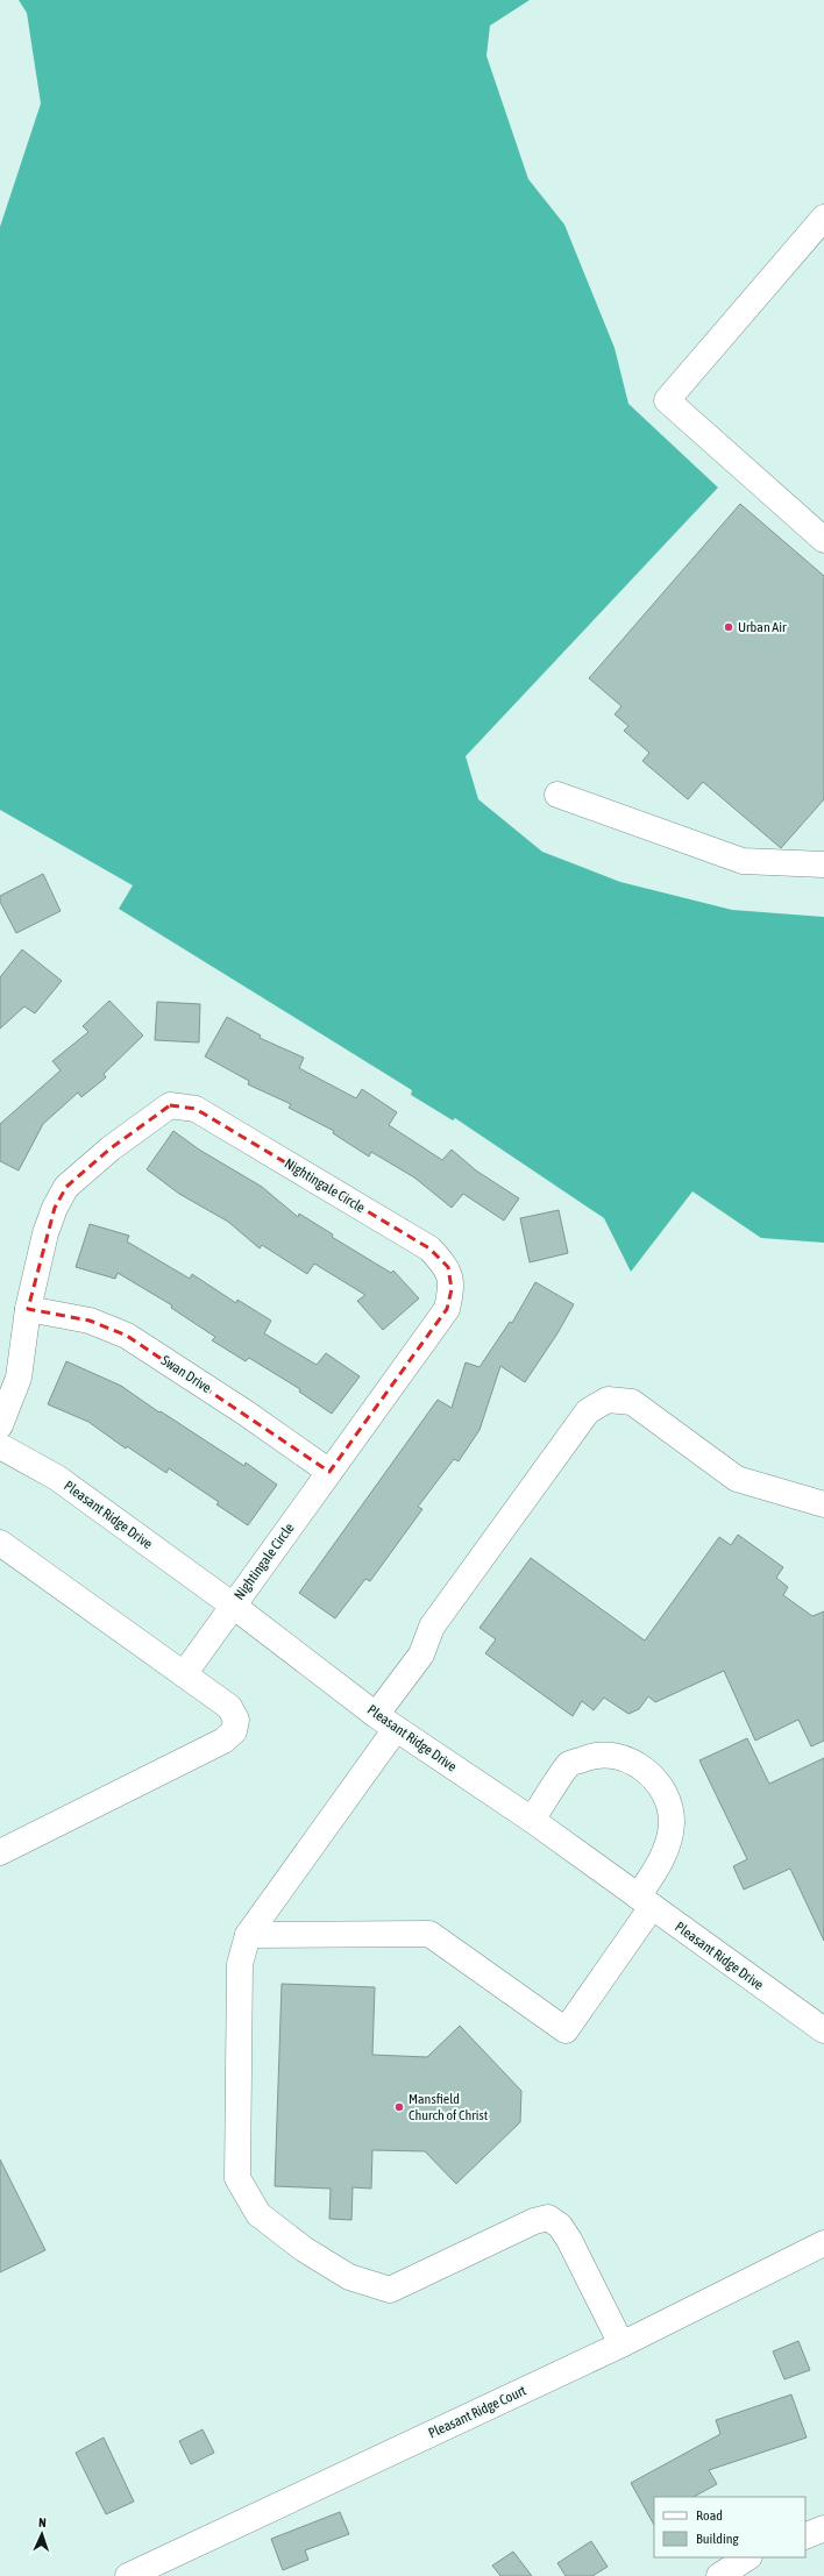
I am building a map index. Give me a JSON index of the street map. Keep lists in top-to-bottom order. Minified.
{"streets":{"street":["Nightingale Circle","Swan Drive","Pleasant Ridge Drive","Pleasant Ridge Court"]},"crossings":[["Nightingale Circle","Swan Drive"],["Nightingale Circle","Pleasant Ridge Drive"]],"places":["Urban Air","Mansfield Church of Christ"],"legend":["Road","Building"],"north":"top"}
